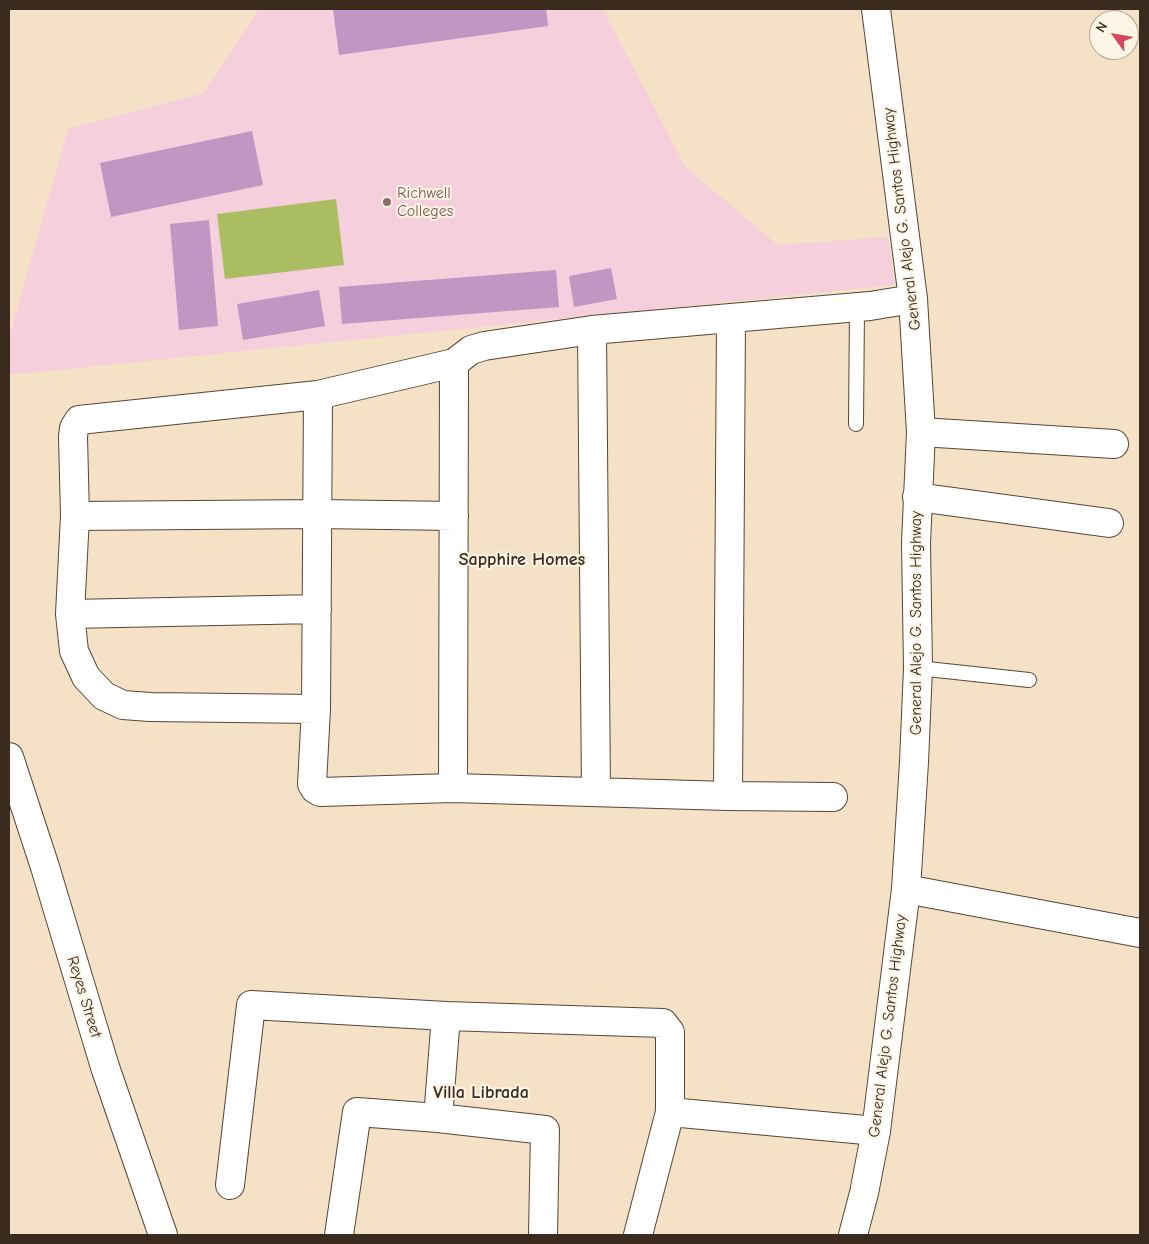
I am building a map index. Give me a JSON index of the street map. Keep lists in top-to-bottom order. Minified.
{"streets":{"street":["General Alejo G. Santos Highway","Reyes Street"]},"districts":["Sapphire Homes","Villa Librada"],"places":["Richwell Colleges"],"north":"top left"}
